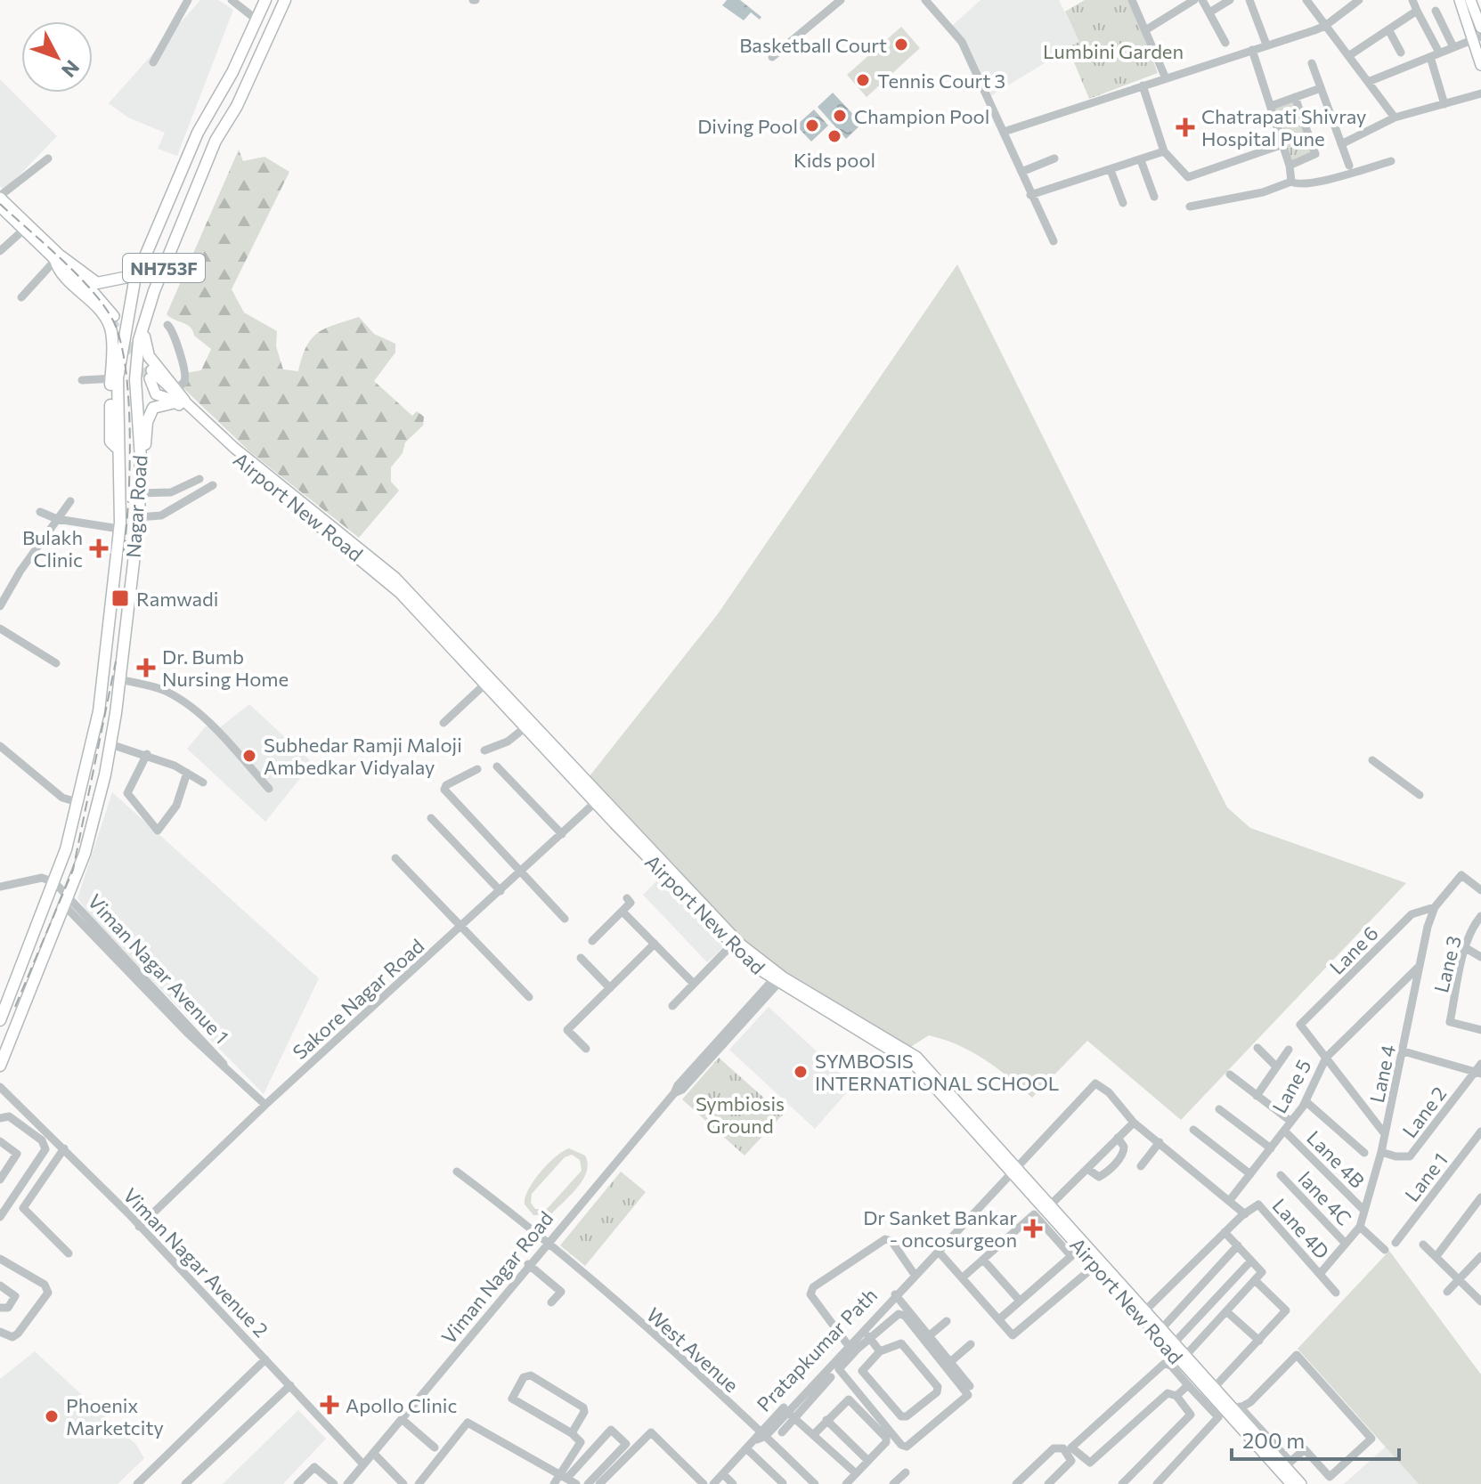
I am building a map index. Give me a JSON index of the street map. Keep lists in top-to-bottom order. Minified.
{"streets":{"highway":["NH753F","Nagar Road"],"main road":["Airport New Road"],"street":["Lane 6","Lane 3","Viman Nagar Avenue 1","Sakore Nagar Road","Lane 4","Lane 5","Lane 2","Lane 4B","Lane 1","lane 4C","Lane 4D","Viman Nagar Avenue 2","Viman Nagar Road","West Avenue","Pratapkumar Path"]},"crossings":[["NH753F","Nagar Road"],["Nagar Road","Viman Nagar Avenue 1"],["Airport New Road","Sakore Nagar Road"],["Airport New Road","Viman Nagar Road"],["Airport New Road","Pratapkumar Path"],["Lane 6","Lane 4"],["Lane 6","Lane 5"],["Viman Nagar Avenue 1","Sakore Nagar Road"],["Sakore Nagar Road","Viman Nagar Avenue 2"],["Lane 4","Lane 5"],["Lane 4","Lane 2"],["Lane 4","Lane 4B"],["Lane 4","lane 4C"],["Lane 4","Lane 4D"],["Lane 5","Lane 4B"],["Viman Nagar Avenue 2","Viman Nagar Road"],["Viman Nagar Road","West Avenue"],["West Avenue","Pratapkumar Path"]],"parks":["Lumbini Garden","Symbiosis Ground"],"places":{"other":["Basketball Court","Tennis Court 3","Champion Pool","Diving Pool","Kids pool","Subhedar Ramji Maloji Ambedkar Vidyalay","SYMBOSIS INTERNATIONAL SCHOOL","Phoenix Marketcity"],"health":["Chatrapati Shivray Hospital Pune","Bulakh Clinic","Dr. Bumb Nursing Home","Dr Sanket Bankar - oncosurgeon","Apollo Clinic"],"transit":["Ramwadi"]},"scale_bar":"200 m","north":"bottom right"}
